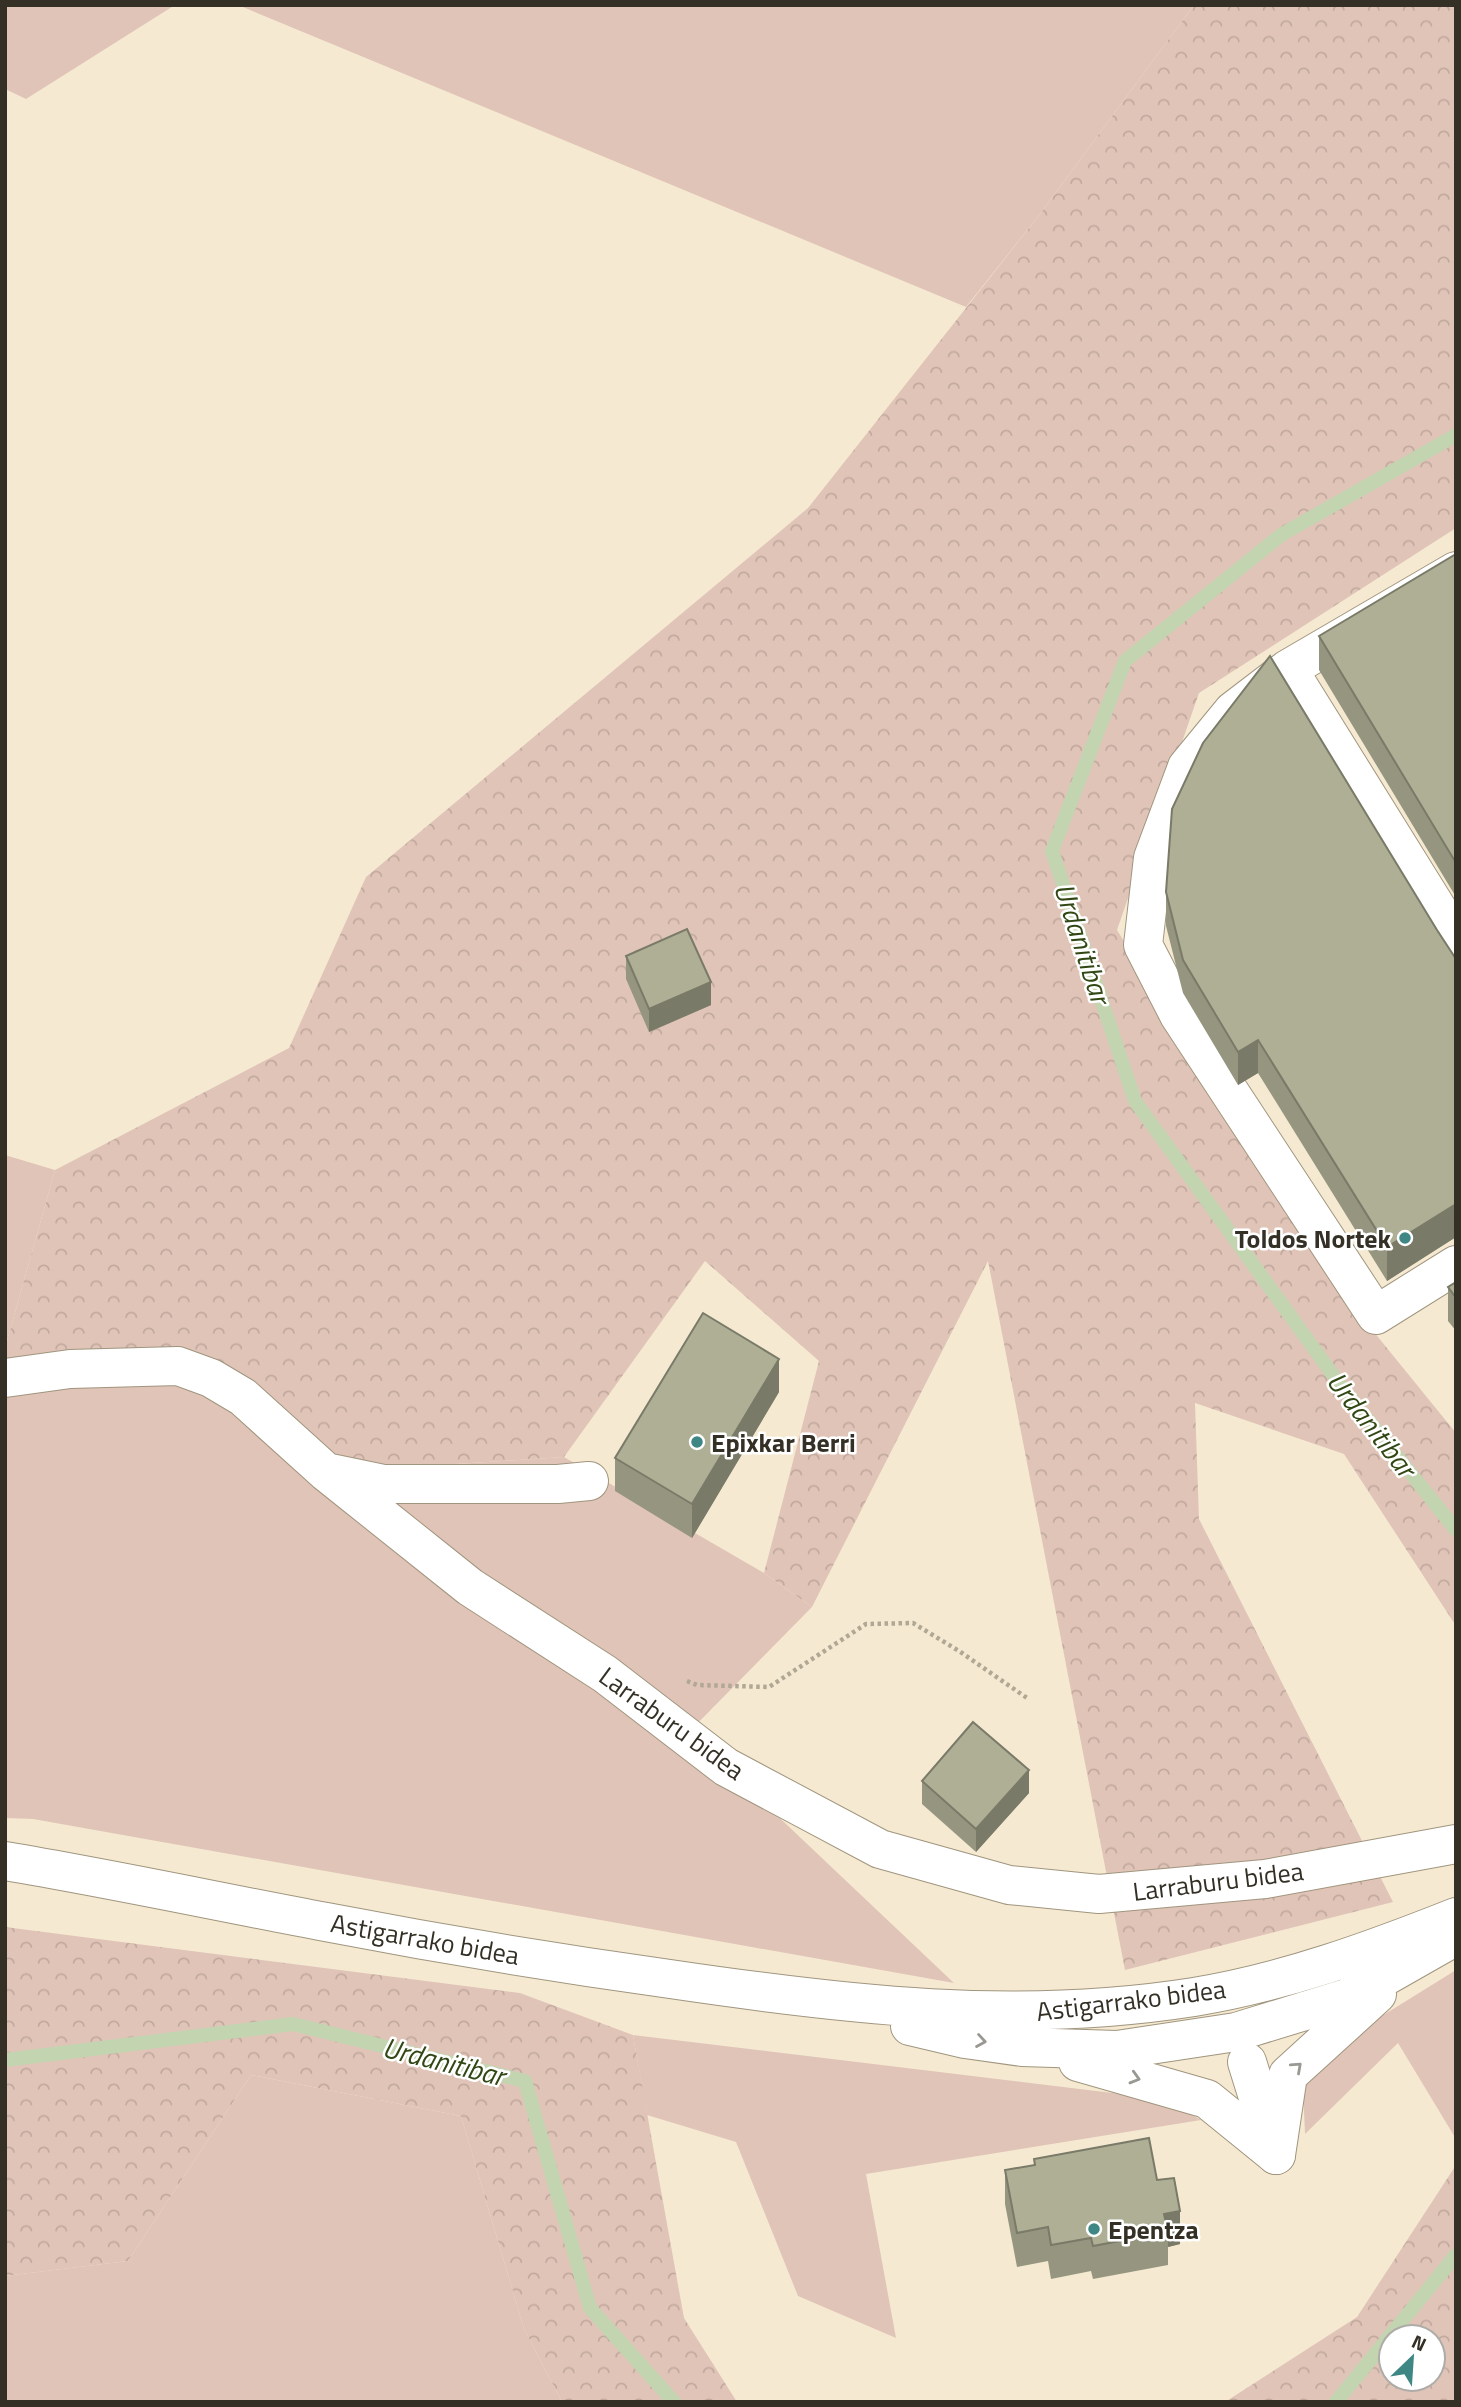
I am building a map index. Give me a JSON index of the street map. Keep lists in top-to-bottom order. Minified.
{"streets":{"main road":["Larraburu bidea","Astigarrako bidea"]},"water":["Urdanitibar"],"places":["Toldos Nortek","Epixkar Berri","Epentza"],"north":"top right"}
